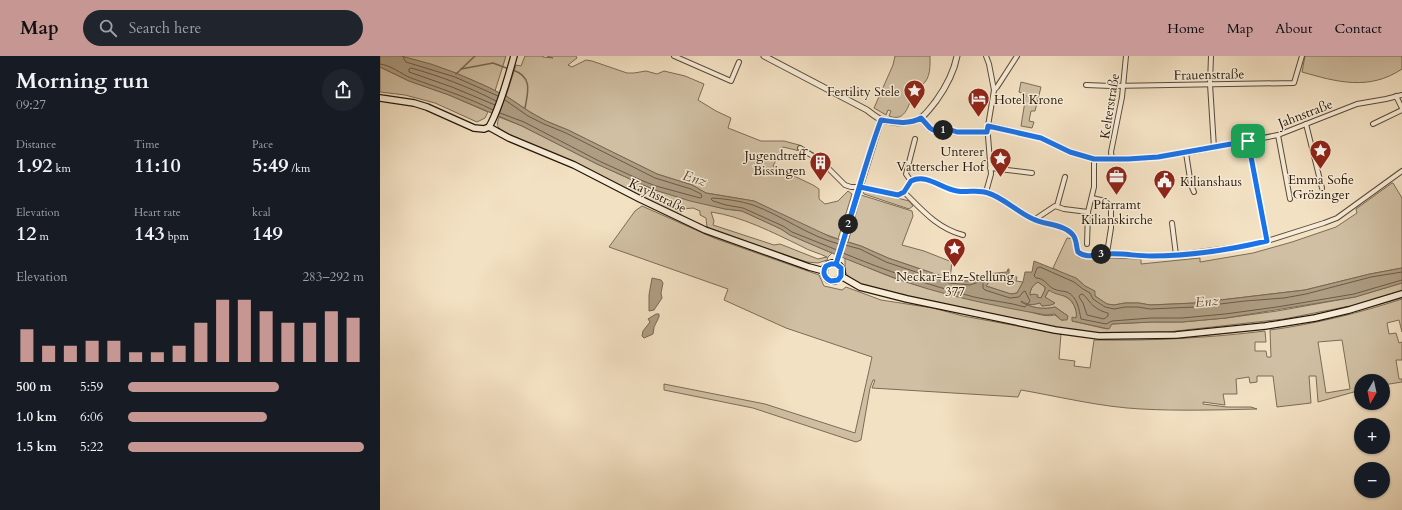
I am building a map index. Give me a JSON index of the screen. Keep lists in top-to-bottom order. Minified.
{"streets":{"main road":["Kayhstraße"],"street":["Frauenstraße","Kelterstraße","Jahnstraße"]},"crossings":[["Frauenstraße","Kelterstraße"],["Kelterstraße","Jahnstraße"]],"water":["Enz"],"places":{"place":["Fertility Stele","Emma Sofie Grözinger","Unterer Vatterscher Hof","Neckar-Enz-Stellung 377"],"hotel":["Hotel Krone"],"building":["Jugendtreff Bissingen"],"office":["Pfarramt Kilianskirche"],"public building":["Kilianshaus"]},"north":"bottom","page":{"header":"Map","search":"Search here","nav":["Home","Map","About","Contact"],"heading":["Morning run","09:27"],"pins":["1","2","3"],"stats":[["Distance","1.92 km"],["Time","11:10"],["Pace","5:49 /km"],["Elevation","12 m"],["Heart rate","143 bpm"],["kcal","149"]],"chart":["Elevation","283–292 m"],"list":[{"name":"500 m","note":"5:59"},{"name":"1.0 km","note":"6:06"},{"name":"1.5 km","note":"5:22"}],"map_buttons":["+","−"]}}
